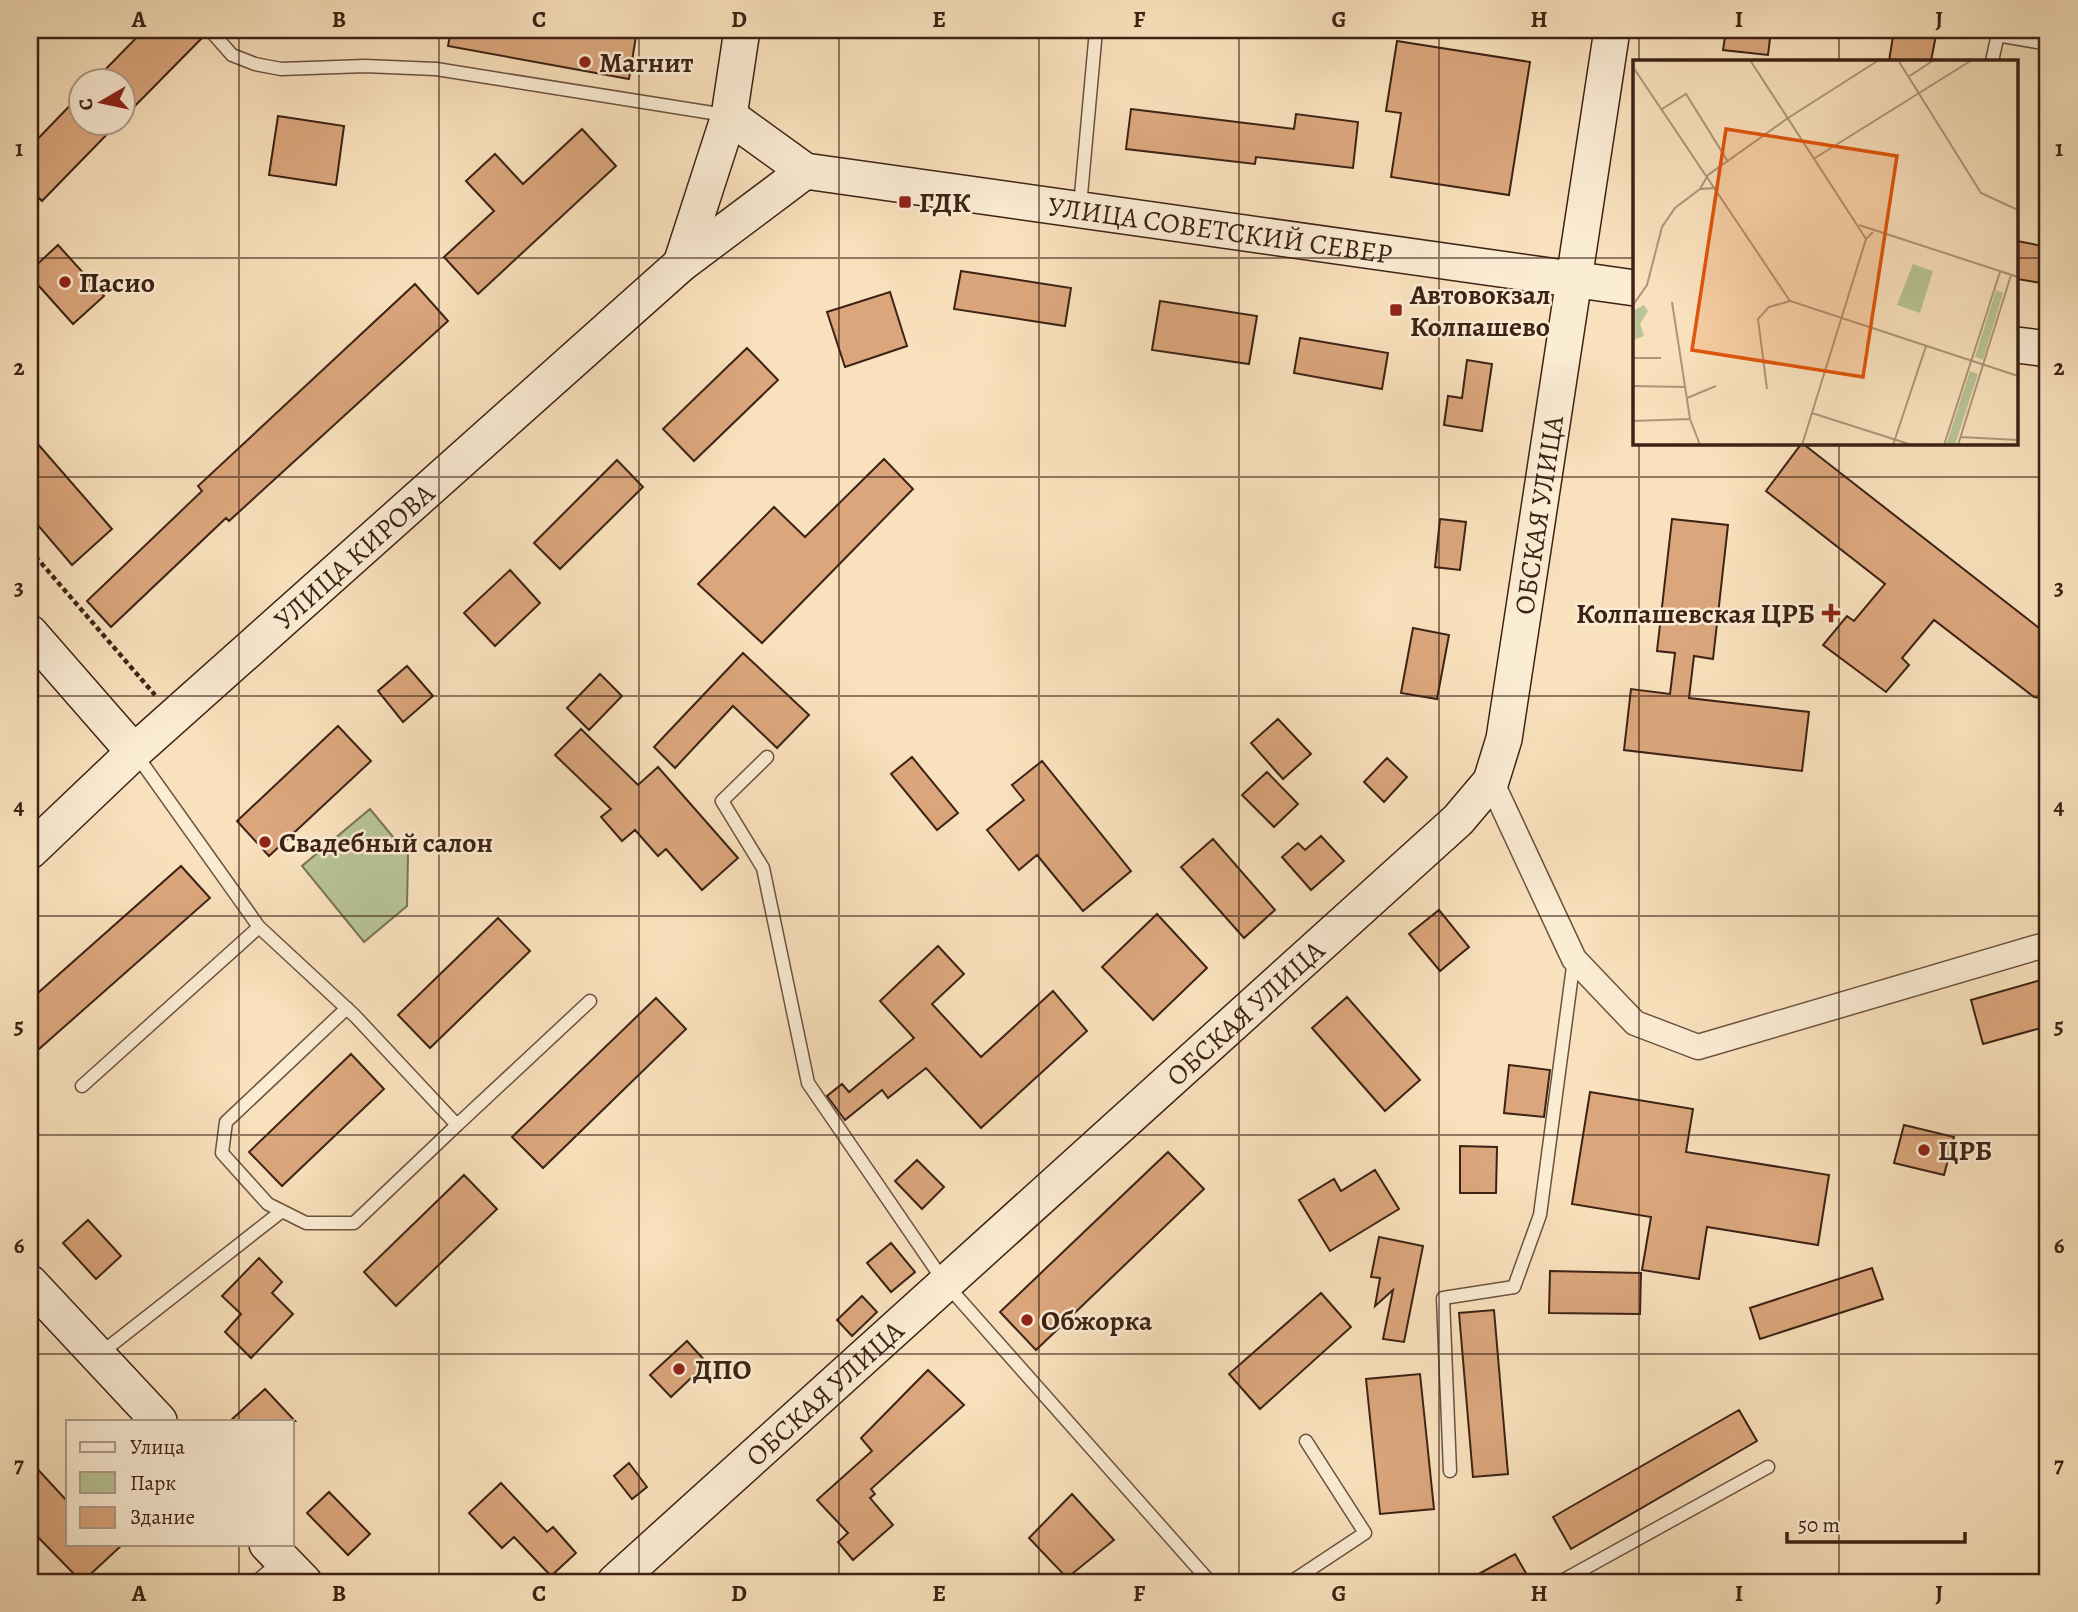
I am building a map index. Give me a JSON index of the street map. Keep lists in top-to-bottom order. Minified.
{"streets":{"street":["УЛИЦА СОВЕТСКИЙ СЕВЕР","ОБСКАЯ УЛИЦА","УЛИЦА КИРОВА"]},"crossings":[["УЛИЦА СОВЕТСКИЙ СЕВЕР","ОБСКАЯ УЛИЦА"],["УЛИЦА СОВЕТСКИЙ СЕВЕР","УЛИЦА КИРОВА"]],"places":{"other":["Магнит","Пасио","Свадебный салон","ЦРБ","Обжорка","ДПО"],"transit":["ГДК","Автовокзал Колпашево"],"health":["Колпашевская ЦРБ"]},"legend":["Улица","Парк","Здание"],"scale_bar":"50 m","north":"left","grid":{"columns":["A","B","C","D","E","F","G","H","I","J"],"rows":["1","2","3","4","5","6","7"]}}
